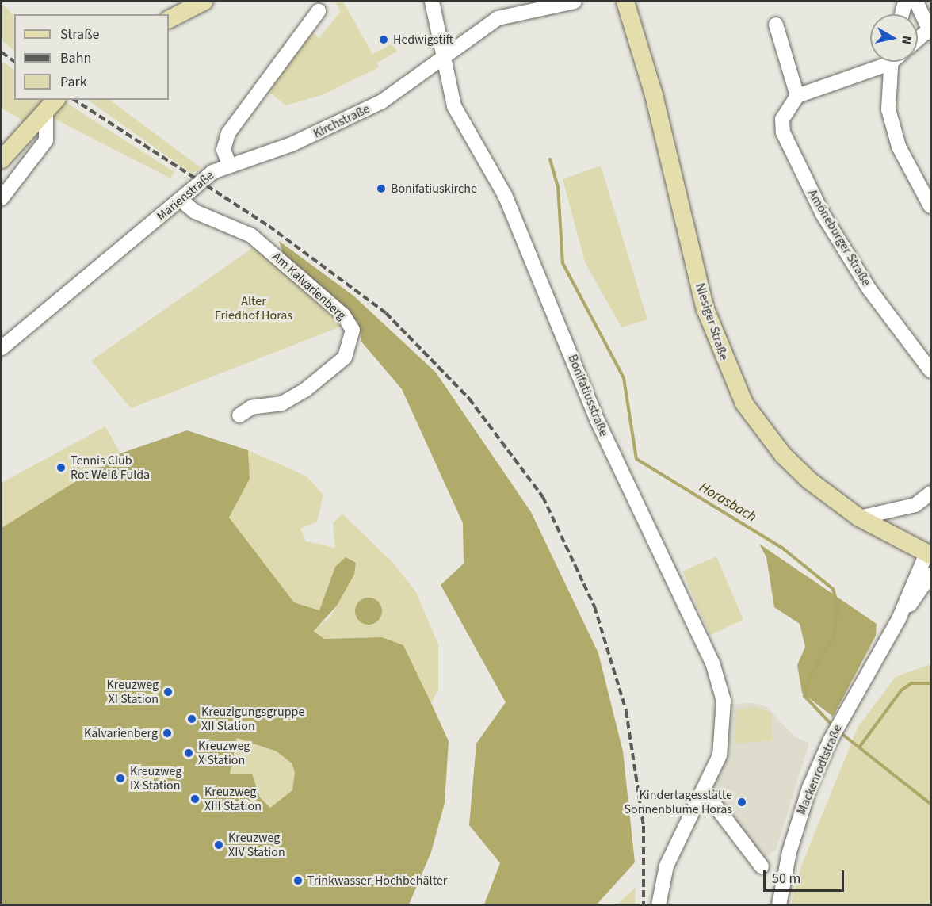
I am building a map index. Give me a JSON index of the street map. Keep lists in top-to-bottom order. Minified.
{"streets":{"main road":["Niesiger Straße"],"street":["Kirchstraße","Marienstraße","Amöneburger Straße","Am Kalvarienberg","Bonifatiusstraße","Mackenrodtstraße"]},"crossings":[["Kirchstraße","Marienstraße"],["Kirchstraße","Bonifatiusstraße"],["Marienstraße","Am Kalvarienberg"],["Niesiger Straße","Mackenrodtstraße"]],"water":["Horasbach"],"parks":["Alter Friedhof Horas"],"places":["Hedwigstift","Bonifatiuskirche","Tennis Club Rot Weiß Fulda","Kreuzweg XI Station","Kreuzigungsgruppe XII Station","Kalvarienberg","Kreuzweg X Station","Kreuzweg IX Station","Kreuzweg XIII Station","Kindertagesstätte Sonnenblume Horas","Kreuzweg XIV Station","Trinkwasser-Hochbehälter"],"legend":["Straße","Bahn","Park"],"scale_bar":"50 m","north":"right"}
